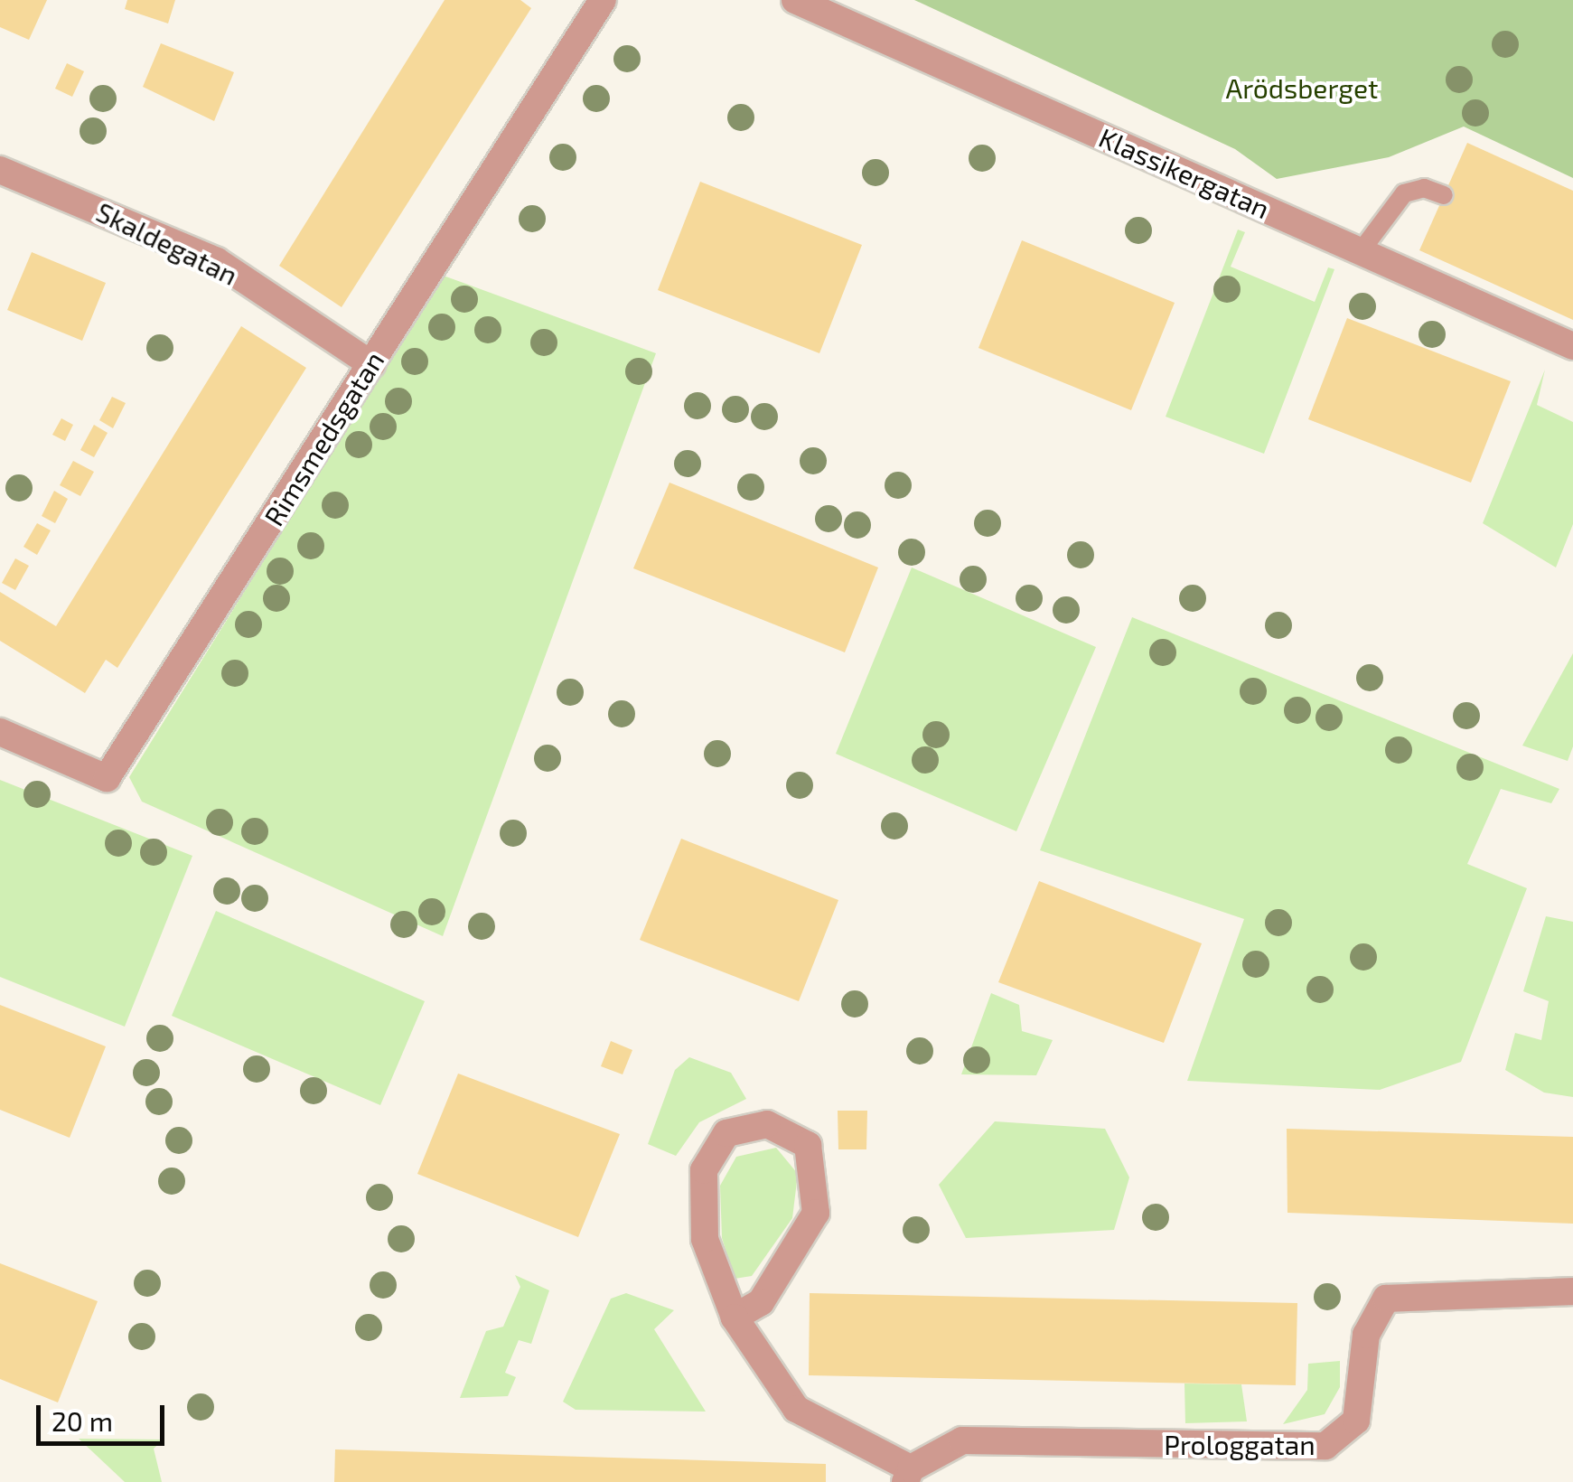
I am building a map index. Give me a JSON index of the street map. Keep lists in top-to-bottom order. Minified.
{"streets":{"street":["Klassikergatan","Skaldegatan","Rimsmedsgatan","Prologgatan"]},"crossings":[["Skaldegatan","Rimsmedsgatan"]],"parks":["Arödsberget"],"scale_bar":"20 m"}
